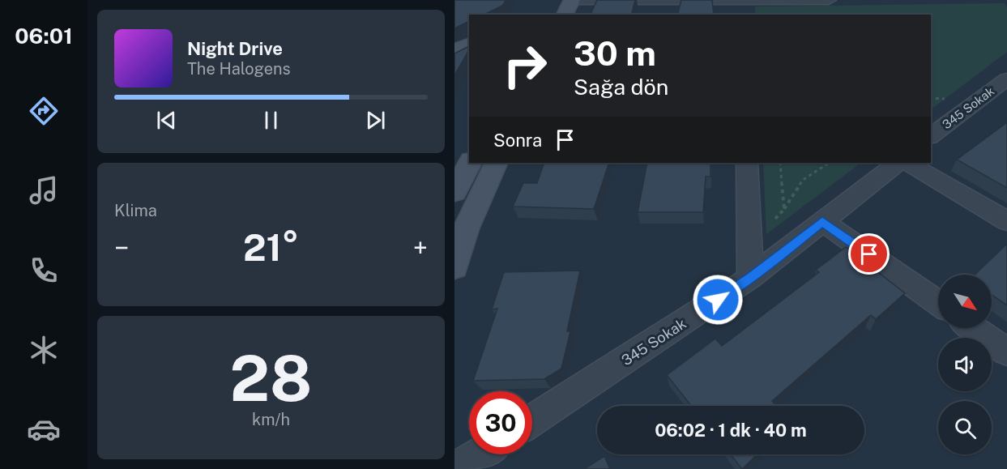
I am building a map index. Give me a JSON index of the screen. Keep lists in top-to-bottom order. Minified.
{"streets":{"street":["345 Sokak"]},"north":"bottom right","page":{"tabs":"06:01","turn":["30 m","Sağa dön"],"song":["Night Drive","The Halogens"],"then":"Sonra","tile":["Klima",["28","km/h"]],"heat":["−","21°","+"],"limit":"30","trip":"06:02 · 1 dk · 40 m"}}
